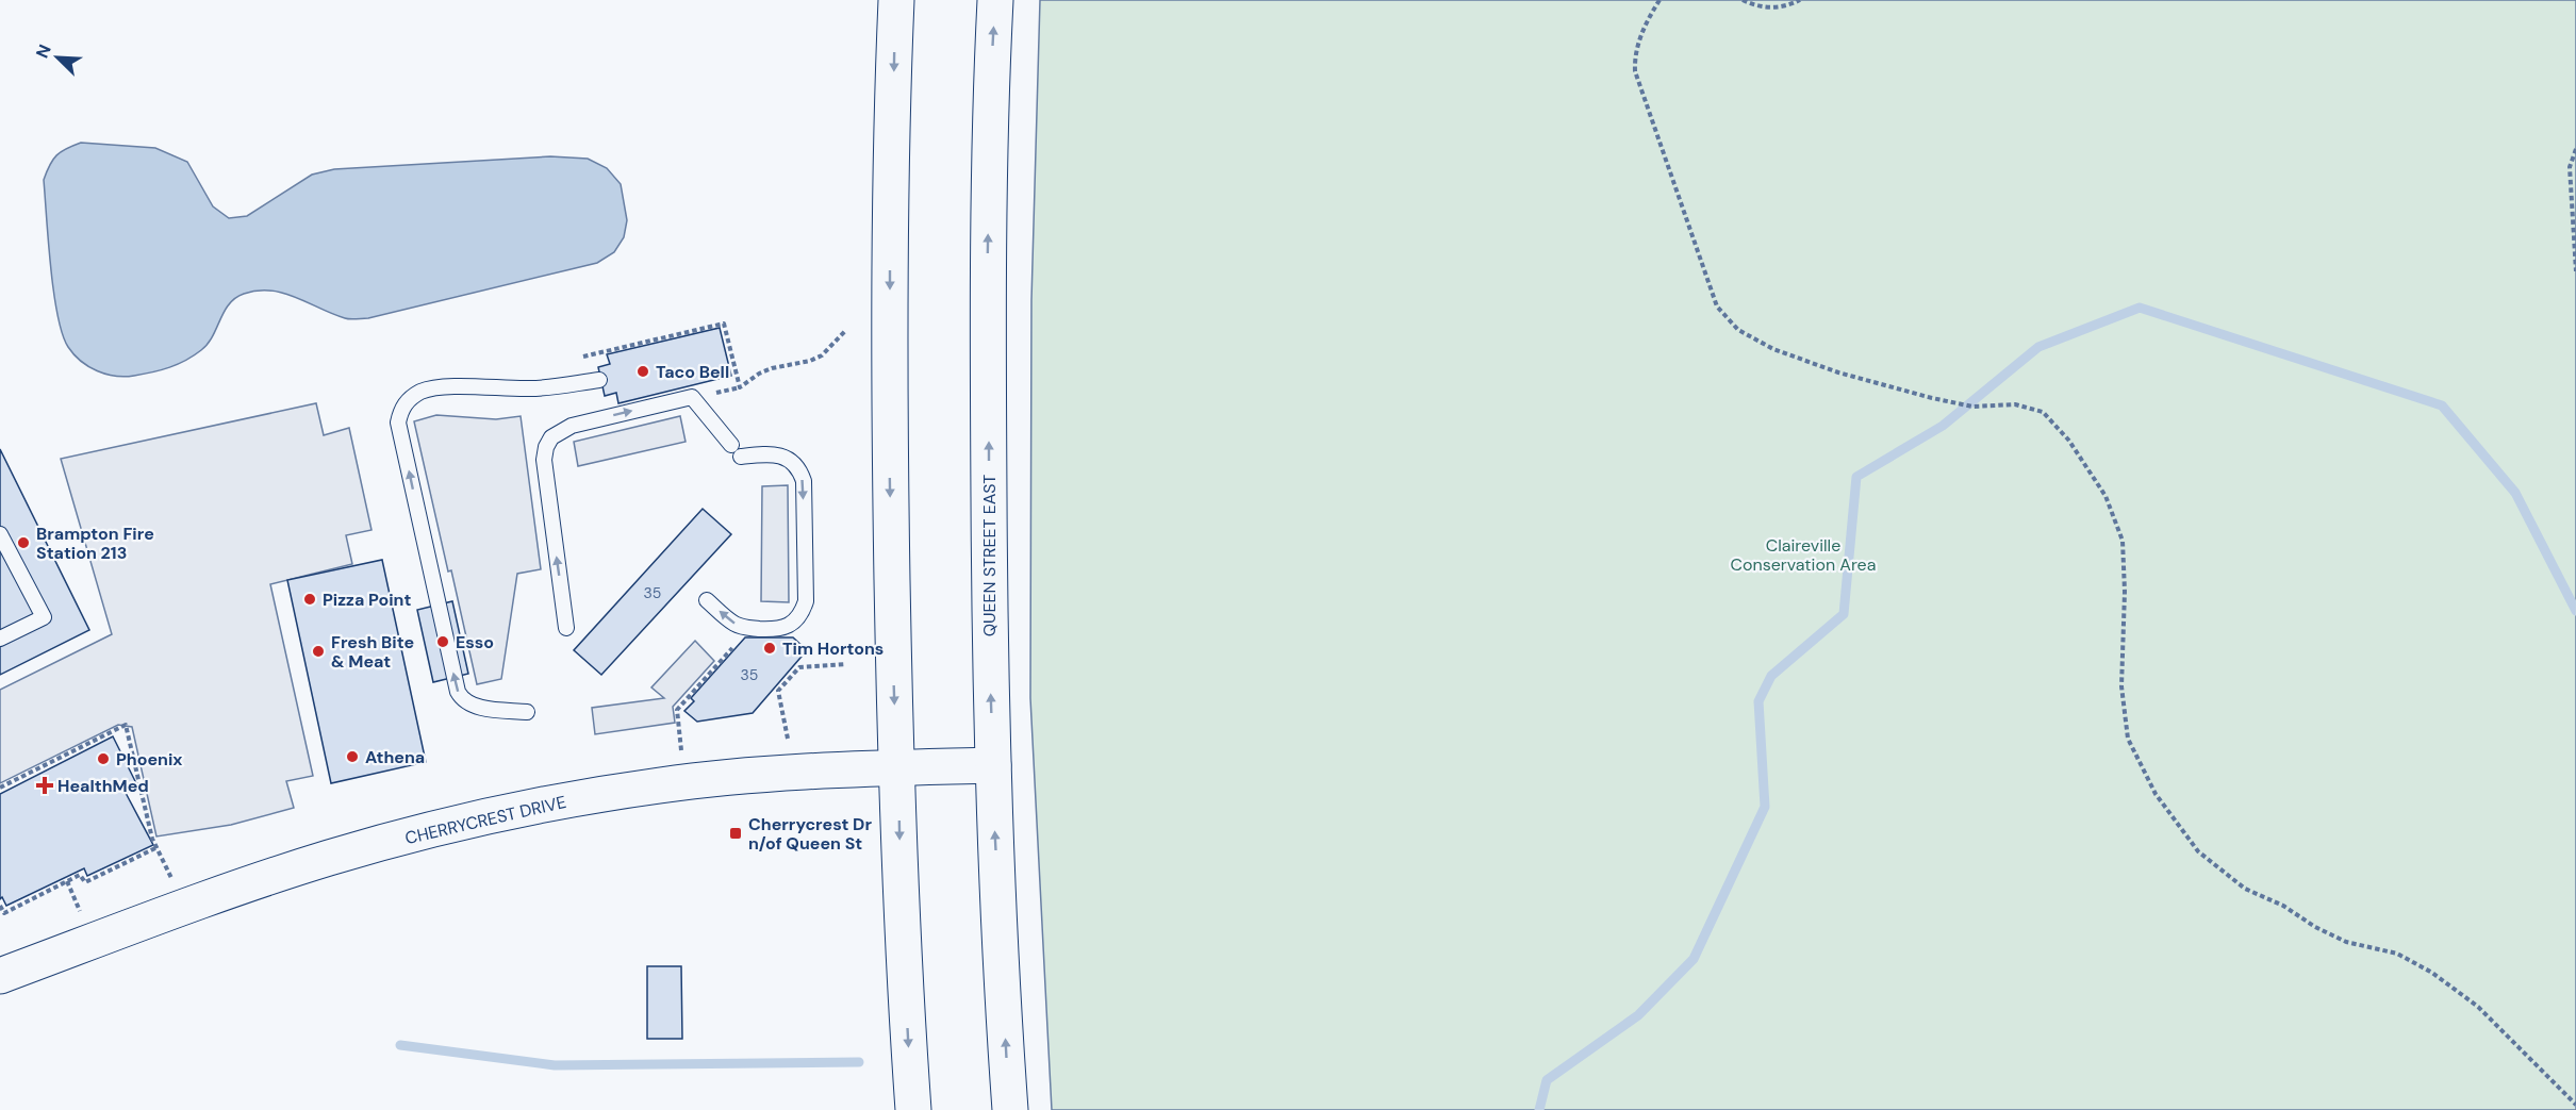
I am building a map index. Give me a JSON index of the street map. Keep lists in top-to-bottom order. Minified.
{"streets":{"main road":["QUEEN STREET EAST","CHERRYCREST DRIVE"]},"crossings":[["QUEEN STREET EAST","CHERRYCREST DRIVE"]],"parks":["Claireville Conservation Area"],"places":{"other":["Taco Bell","Brampton Fire Station 213","Pizza Point","Esso","Tim Hortons","Fresh Bite & Meat","Athena","Phoenix"],"health":["HealthMed"],"transit":["Cherrycrest Dr n/of Queen St"]},"house_numbers":["35","35"],"north":"top left"}
